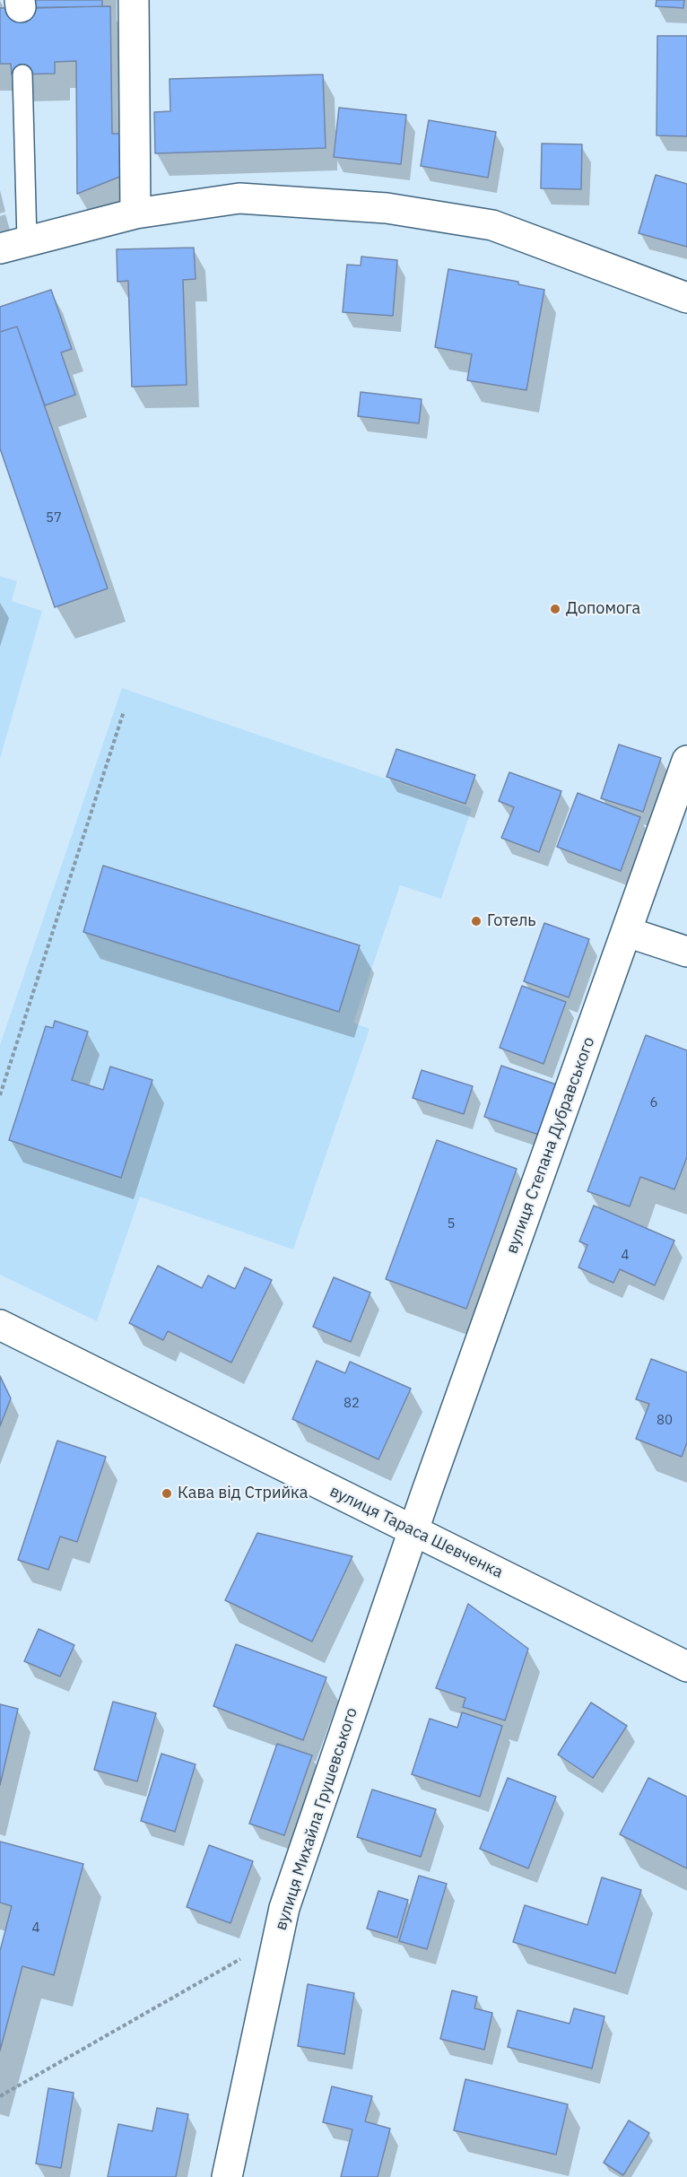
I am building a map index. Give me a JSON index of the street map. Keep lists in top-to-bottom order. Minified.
{"streets":{"street":["вулиця Степана Дубравського","вулиця Тараса Шевченка","вулиця Михайла Грушевського"]},"crossings":[["вулиця Степана Дубравського","вулиця Тараса Шевченка"],["вулиця Степана Дубравського","вулиця Михайла Грушевського"],["вулиця Тараса Шевченка","вулиця Михайла Грушевського"]],"places":["Допомога","Готель","Кава від Стрийка"],"house_numbers":["57","6","5","4","82","80","4"]}
